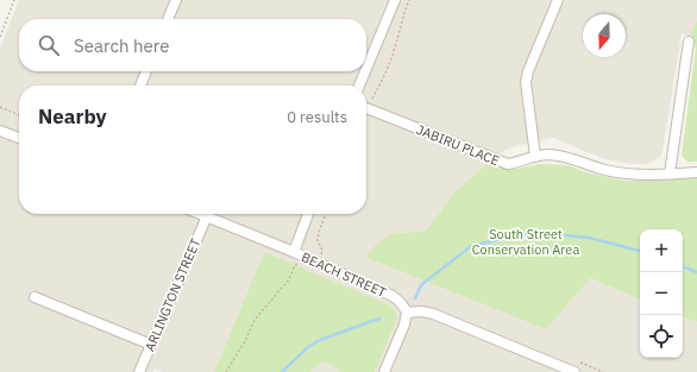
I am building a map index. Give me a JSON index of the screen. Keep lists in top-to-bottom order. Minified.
{"streets":{"street":["JABIRU PLACE","BEACH STREET","ARLINGTON STREET"]},"crossings":[["BEACH STREET","ARLINGTON STREET"]],"parks":["South Street Conservation Area"],"north":"bottom","page":{"search":"Search here","heading":["Nearby","0 results"],"map_buttons":["+","−"]}}
